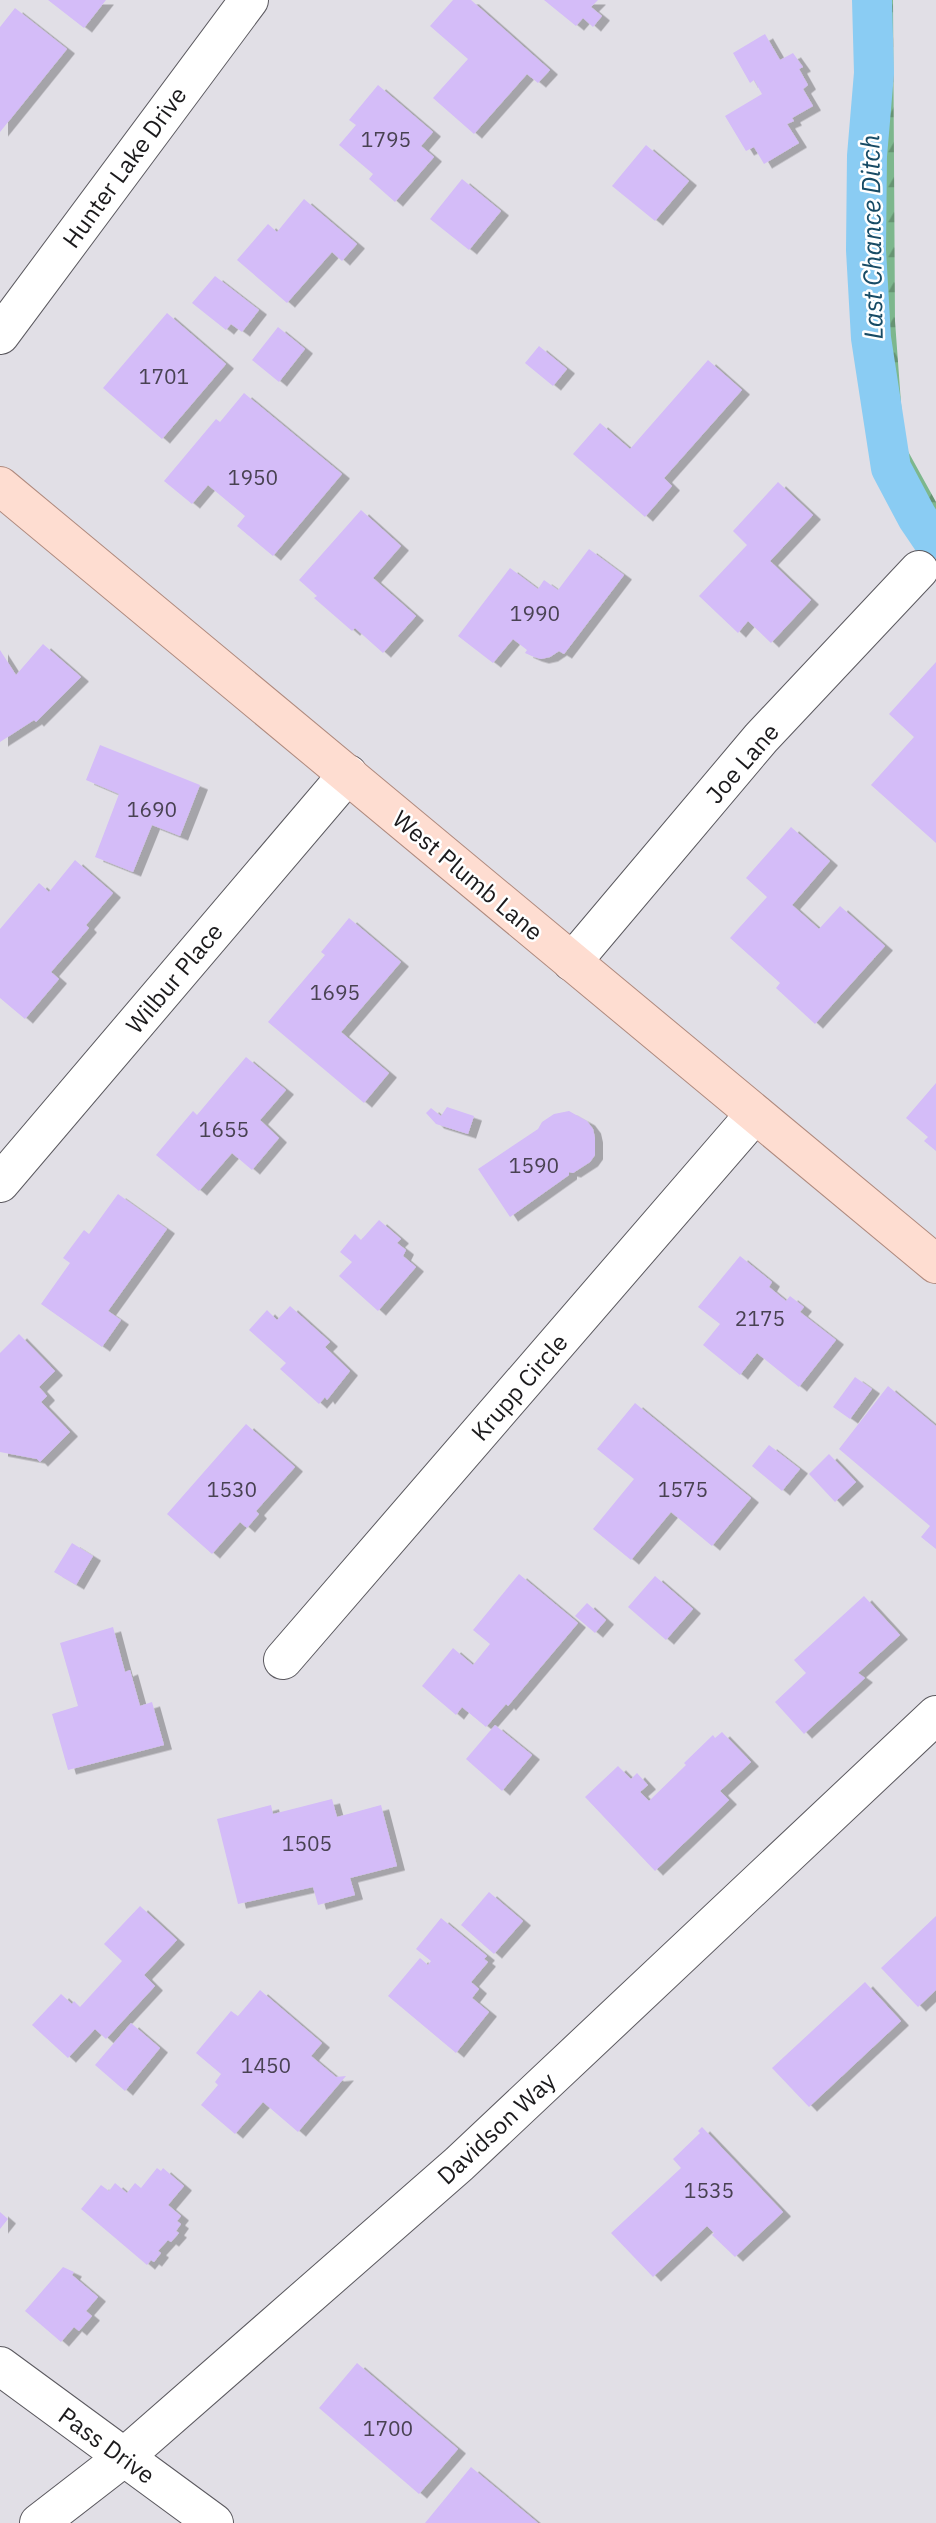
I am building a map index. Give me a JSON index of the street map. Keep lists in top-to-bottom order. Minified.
{"streets":{"main road":["West Plumb Lane"],"street":["Hunter Lake Drive","Joe Lane","Wilbur Place","Krupp Circle","Davidson Way","Pass Drive"]},"crossings":[["Joe Lane","West Plumb Lane"],["West Plumb Lane","Wilbur Place"],["West Plumb Lane","Krupp Circle"],["Davidson Way","Pass Drive"]],"water":["Last Chance Ditch"],"house_numbers":["1795","1701","1950","1990","1690","1695","1655","1590","2175","1530","1575","1505","1450","1535","1700"]}
